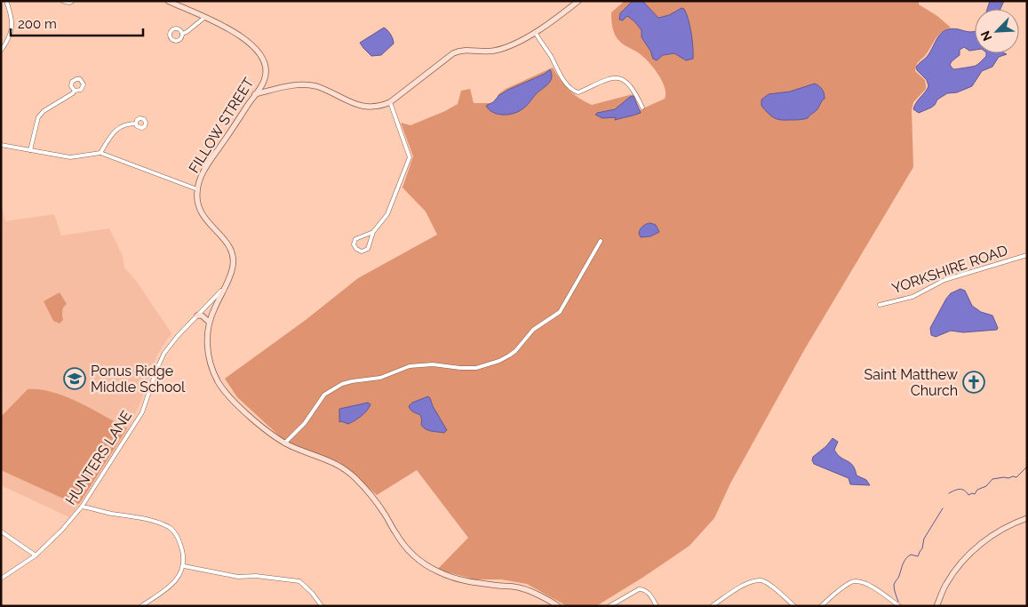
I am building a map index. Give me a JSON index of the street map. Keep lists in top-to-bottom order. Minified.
{"streets":{"street":["FILLOW STREET","YORKSHIRE ROAD","HUNTERS LANE"]},"crossings":[["FILLOW STREET","HUNTERS LANE"]],"places":{"school or university":["Ponus Ridge Middle School"],"church":["Saint Matthew Church"]},"scale_bar":"200 m","north":"bottom left"}
